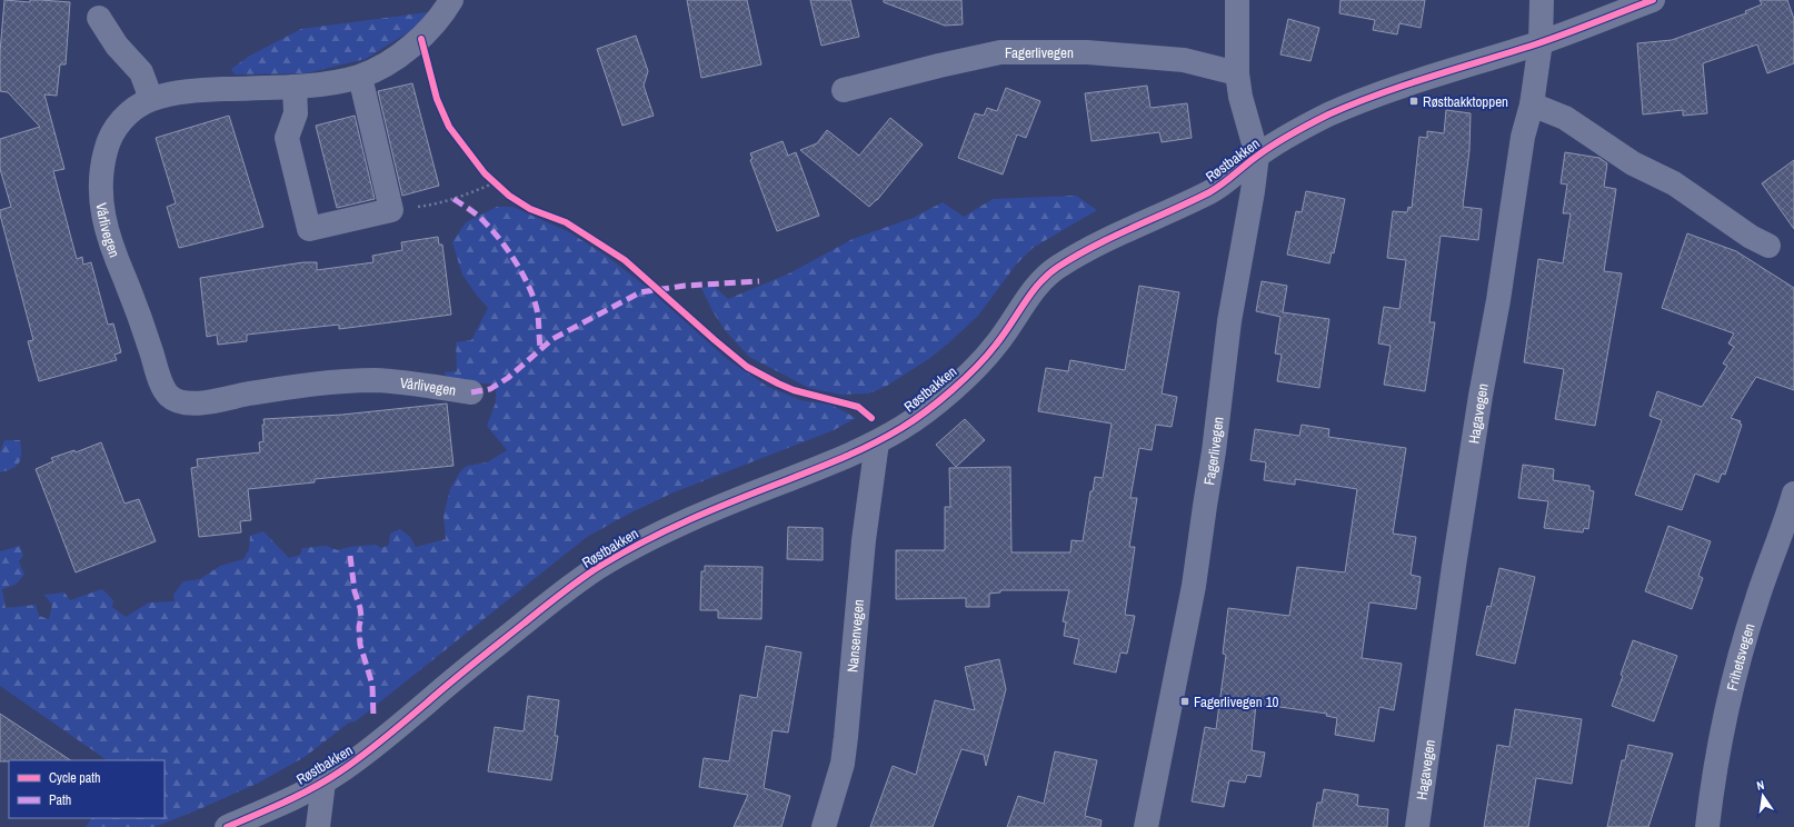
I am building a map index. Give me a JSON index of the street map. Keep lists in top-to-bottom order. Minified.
{"streets":{"street":["Fagerlivegen","Røstbakken","Vårlivegen","Hagavegen","Nansenvegen","Frihetsvegen"]},"crossings":[["Fagerlivegen","Røstbakken"],["Røstbakken","Hagavegen"],["Røstbakken","Nansenvegen"]],"places":{"transit":["Røstbakktoppen","Fagerlivegen 10"]},"legend":["Cycle path","Path"],"north":"top"}
